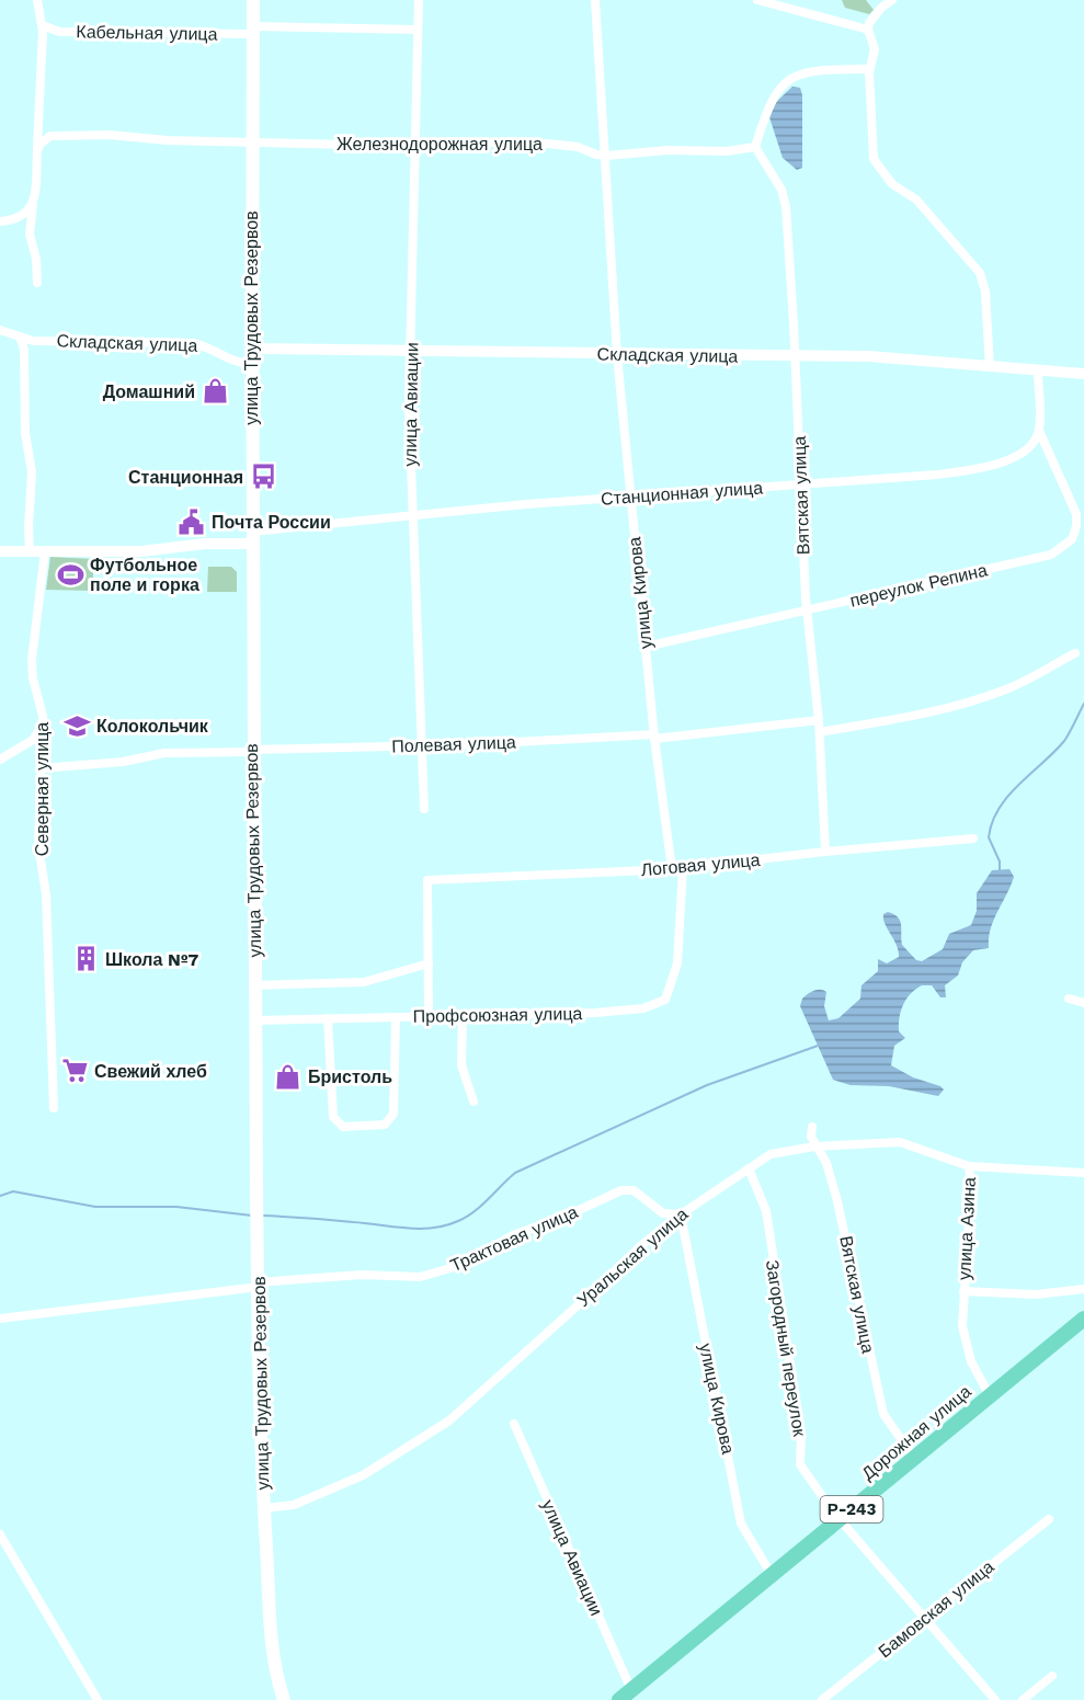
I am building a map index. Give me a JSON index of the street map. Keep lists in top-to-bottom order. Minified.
{"streets":{"highway":["Дорожная улица","Р-243"],"main road":["улица Трудовых Резервов"],"street":["Кабельная улица","Железнодорожная улица","Складская улица","улица Авиации","Станционная улица","Вятская улица","переулок Репина","улица Кирова","Полевая улица","Северная улица","Логовая улица","Профсоюзная улица","улица Азина","Трактовая улица","Уральская улица","Загородный переулок","Бамовская улица"]},"crossings":[["Кабельная улица","улица Трудовых Резервов"],["Кабельная улица","улица Авиации"],["Железнодорожная улица","улица Трудовых Резервов"],["Железнодорожная улица","улица Авиации"],["Железнодорожная улица","Вятская улица"],["Железнодорожная улица","улица Кирова"],["улица Трудовых Резервов","Складская улица"],["улица Трудовых Резервов","Станционная улица"],["улица Трудовых Резервов","Полевая улица"],["улица Трудовых Резервов","Профсоюзная улица"],["улица Трудовых Резервов","Трактовая улица"],["улица Трудовых Резервов","Уральская улица"],["Складская улица","улица Авиации"],["Складская улица","Вятская улица"],["Складская улица","улица Кирова"],["улица Авиации","Станционная улица"],["улица Авиации","Полевая улица"],["улица Авиации","Дорожная улица"],["Станционная улица","Вятская улица"],["Станционная улица","переулок Репина"],["Станционная улица","улица Кирова"],["Станционная улица","Северная улица"],["Вятская улица","переулок Репина"],["Вятская улица","Полевая улица"],["Вятская улица","Логовая улица"],["Вятская улица","Уральская улица"],["Вятская улица","Дорожная улица"],["переулок Репина","улица Кирова"],["улица Кирова","Полевая улица"],["улица Кирова","Логовая улица"],["улица Кирова","Профсоюзная улица"],["улица Кирова","Трактовая улица"],["улица Кирова","Уральская улица"],["улица Кирова","Дорожная улица"],["Полевая улица","Северная улица"],["улица Азина","Уральская улица"],["улица Азина","Дорожная улица"],["Трактовая улица","Уральская улица"],["Уральская улица","Загородный переулок"],["Загородный переулок","Дорожная улица"],["Загородный переулок","Бамовская улица"]],"places":{"shop":["Домашний","Бристоль"],"bus stop":["Станционная"],"public building":["Почта России"],"sports":["Футбольное поле и горка"],"school or university":["Колокольчик"],"building":["Школа №7"],"supermarket":["Свежий хлеб"]}}
